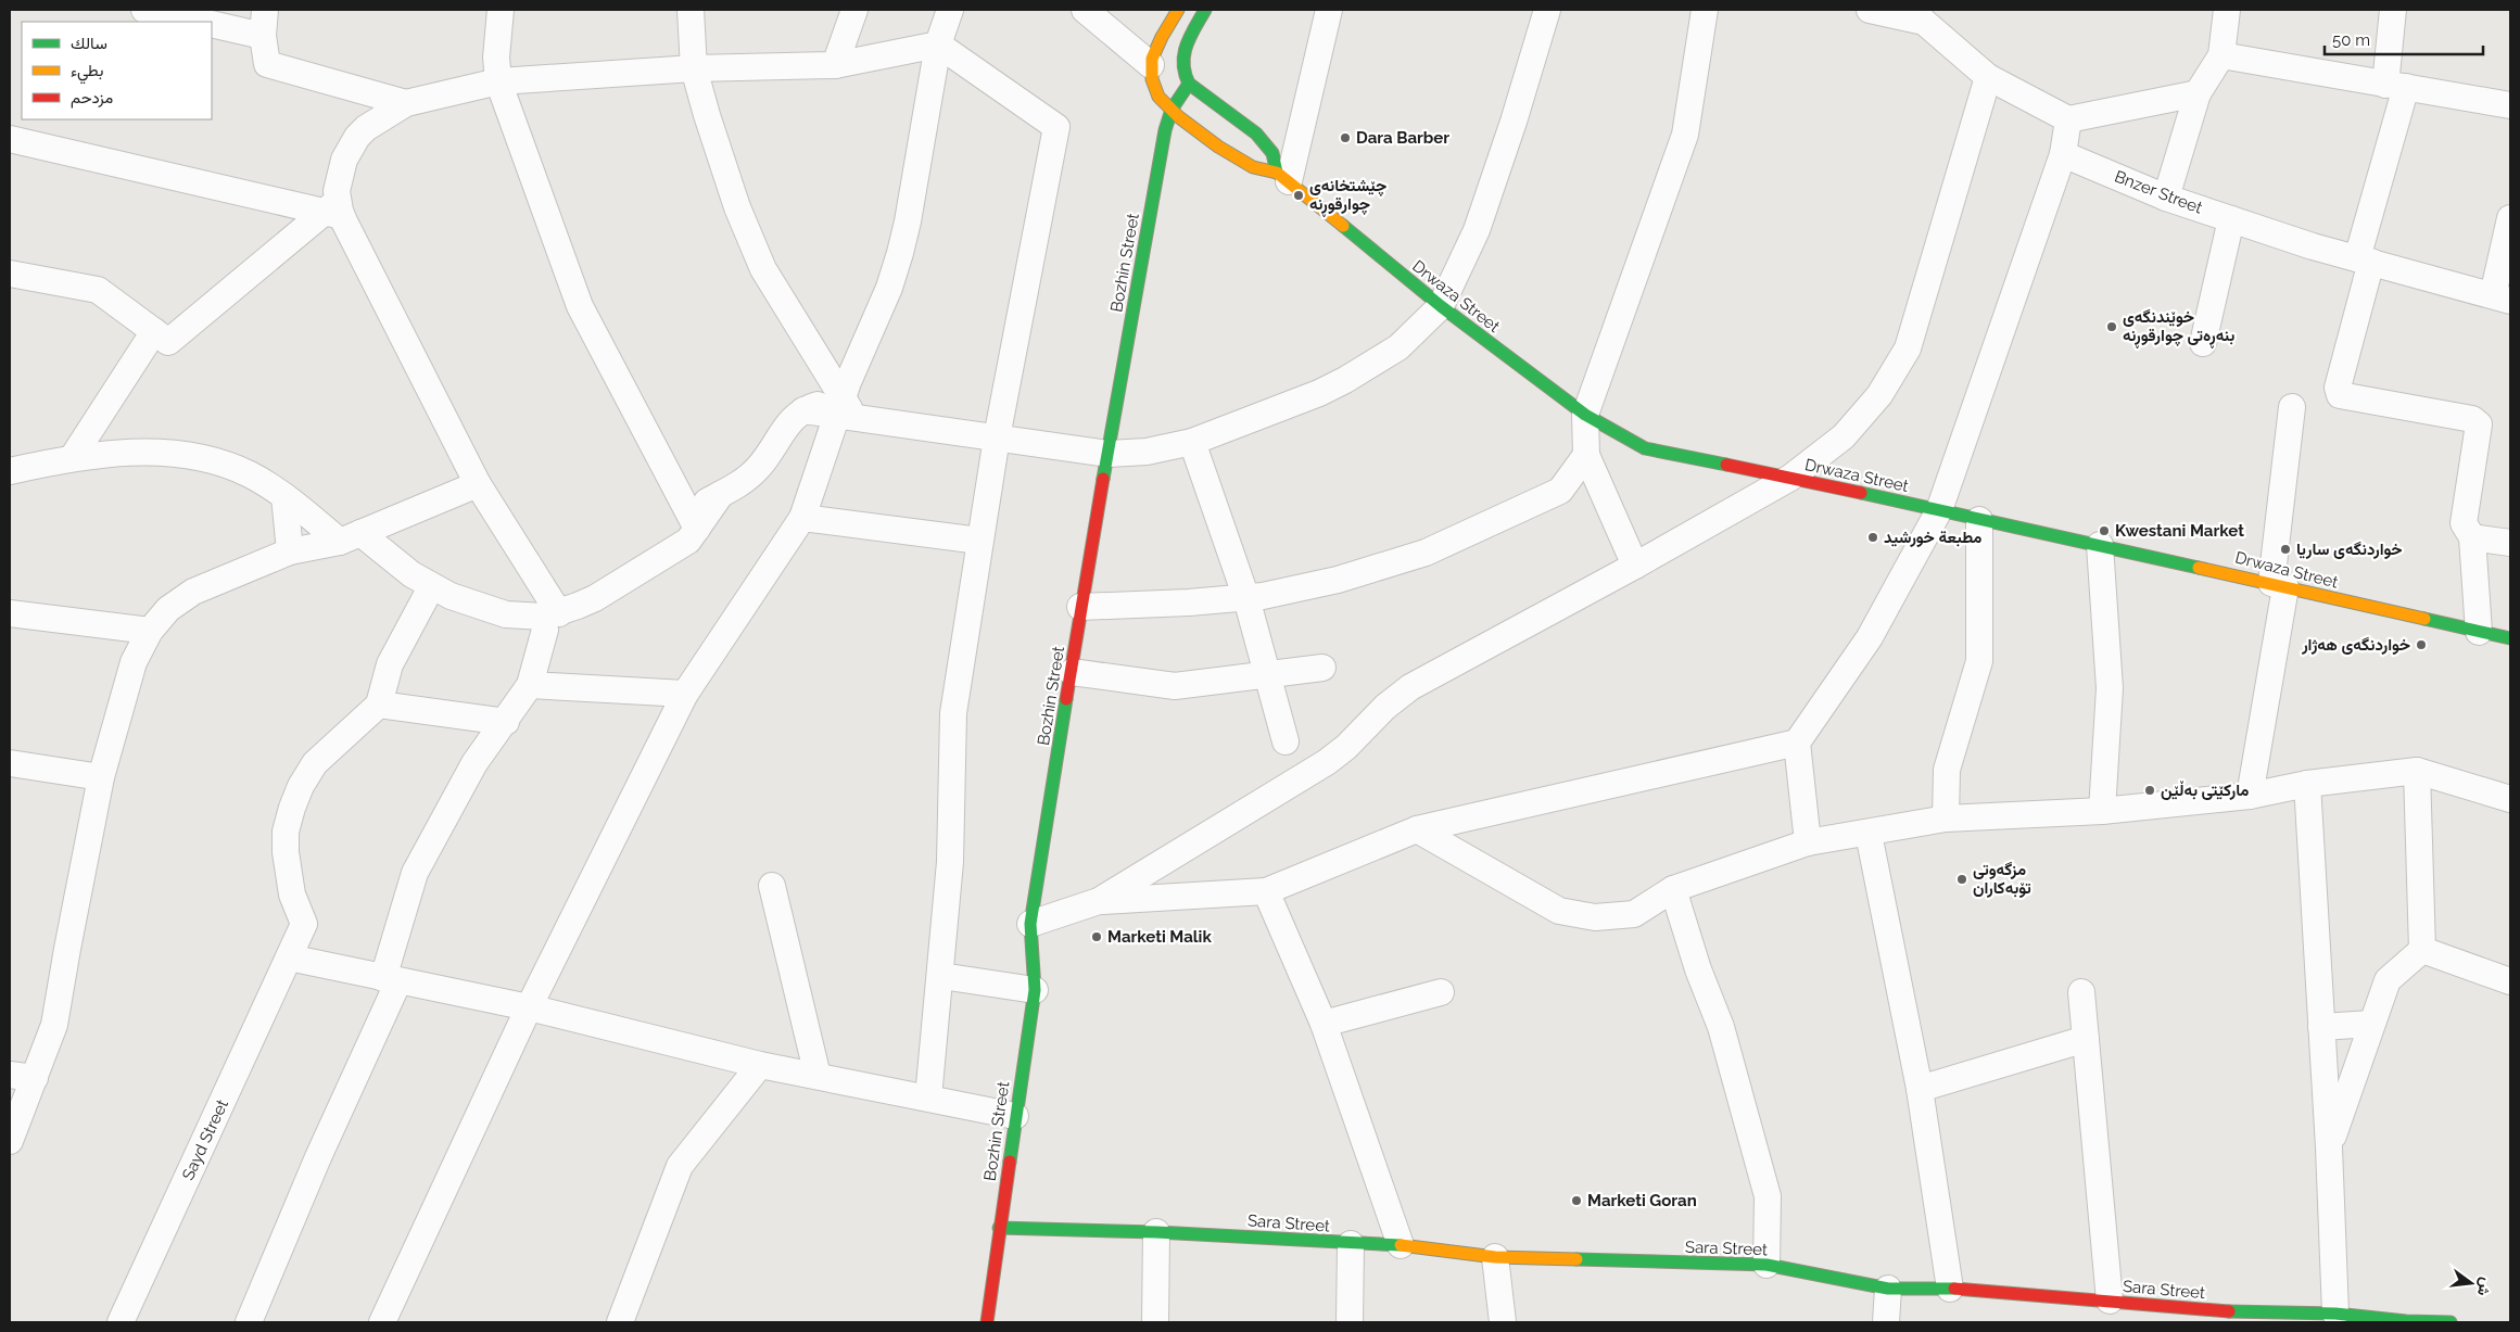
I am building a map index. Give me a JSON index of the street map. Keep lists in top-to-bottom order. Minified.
{"streets":{"street":["Bnzer Street","Bozhin Street","Drwaza Street","Sayd Street","Sara Street"]},"crossings":[["Bozhin Street","Drwaza Street"],["Bozhin Street","Sara Street"]],"places":["Dara Barber","چێشتخانەی چوارقوڕنە","خوێندنگەی بنەڕەتی چوارقوڕنە","Kwestani Market","مطبعة خورشيد","خواردنگەی ساریا","خواردنگەی هەژار","مارکێتی بەڵێن","مزگەوتی تۆبەکاران","Marketi Malik","Marketi Goran"],"legend":["سالك","بطيء","مزدحم"],"scale_bar":"50 m","north":"right"}
